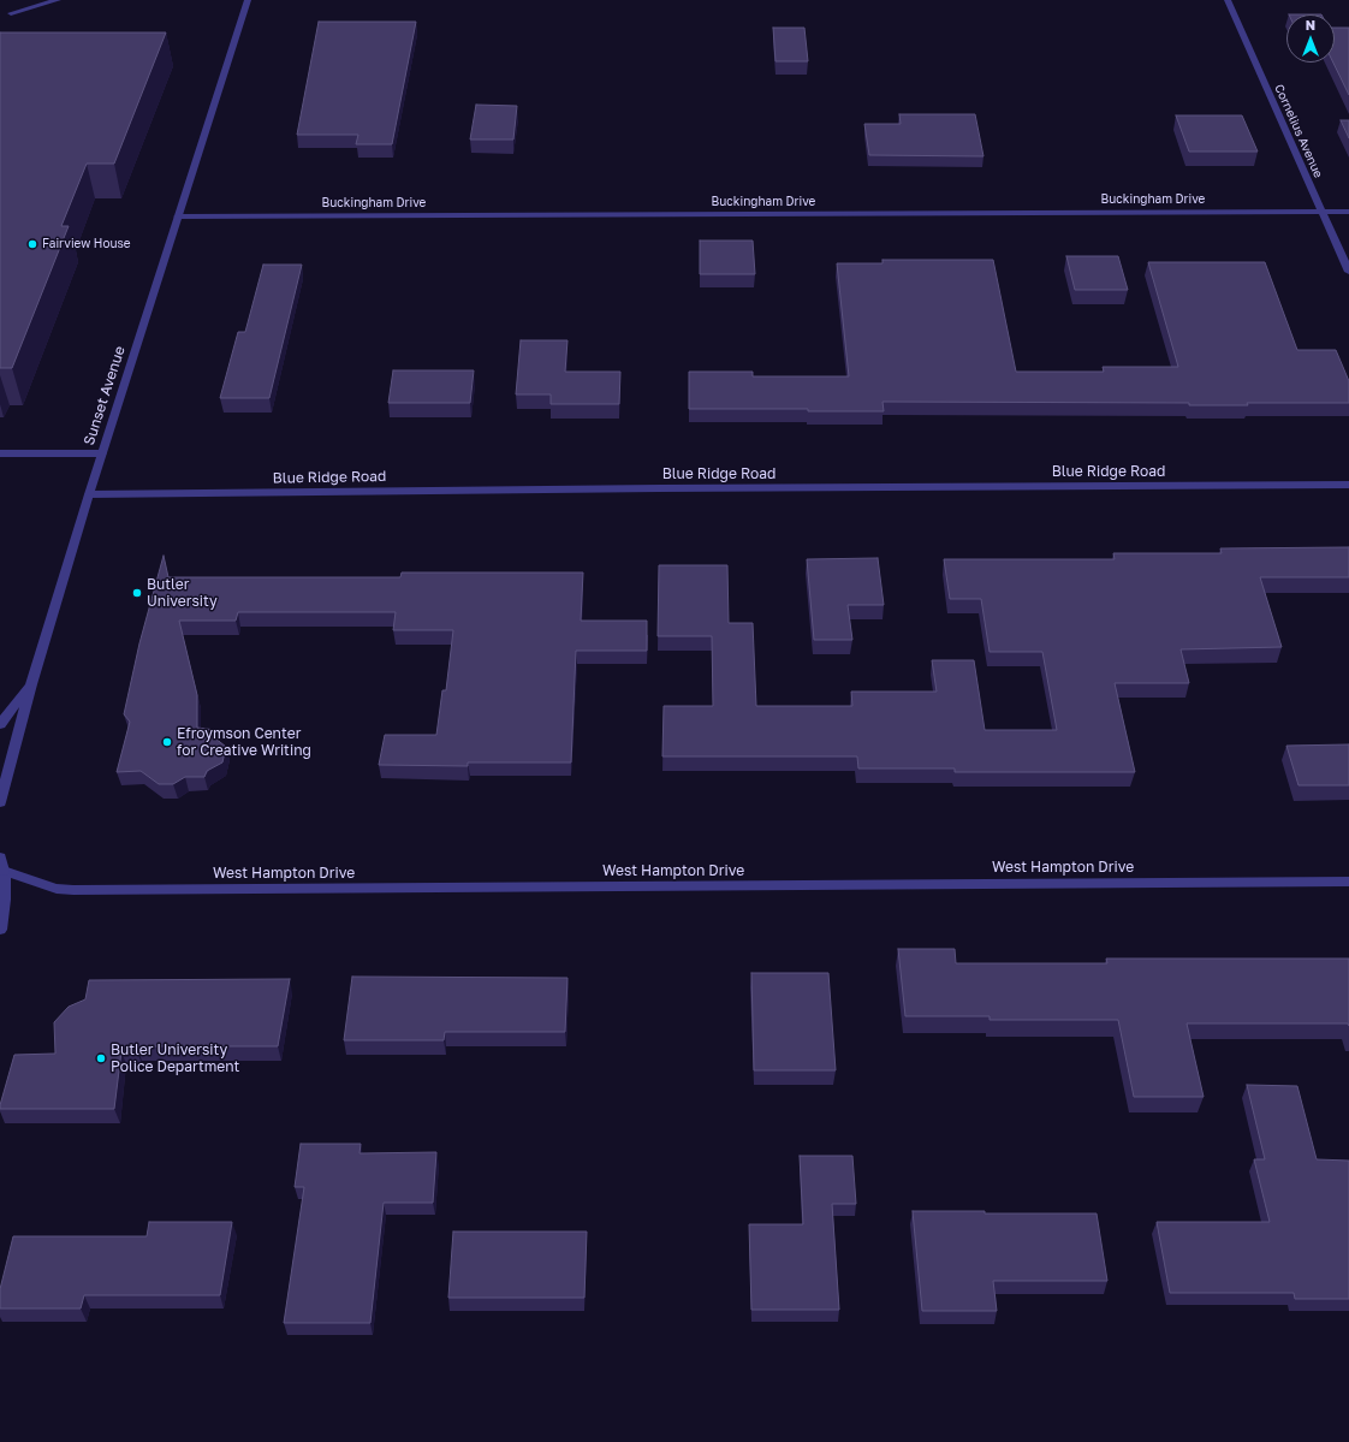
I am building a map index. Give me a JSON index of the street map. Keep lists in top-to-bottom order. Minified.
{"streets":{"street":["Cornelius Avenue","Buckingham Drive","Sunset Avenue","Blue Ridge Road","West Hampton Drive"]},"crossings":[["Cornelius Avenue","Buckingham Drive"],["Buckingham Drive","Sunset Avenue"],["Sunset Avenue","Blue Ridge Road"]],"places":["Fairview House","Butler University","Efroymson Center for Creative Writing","Butler University Police Department"],"north":"top"}
